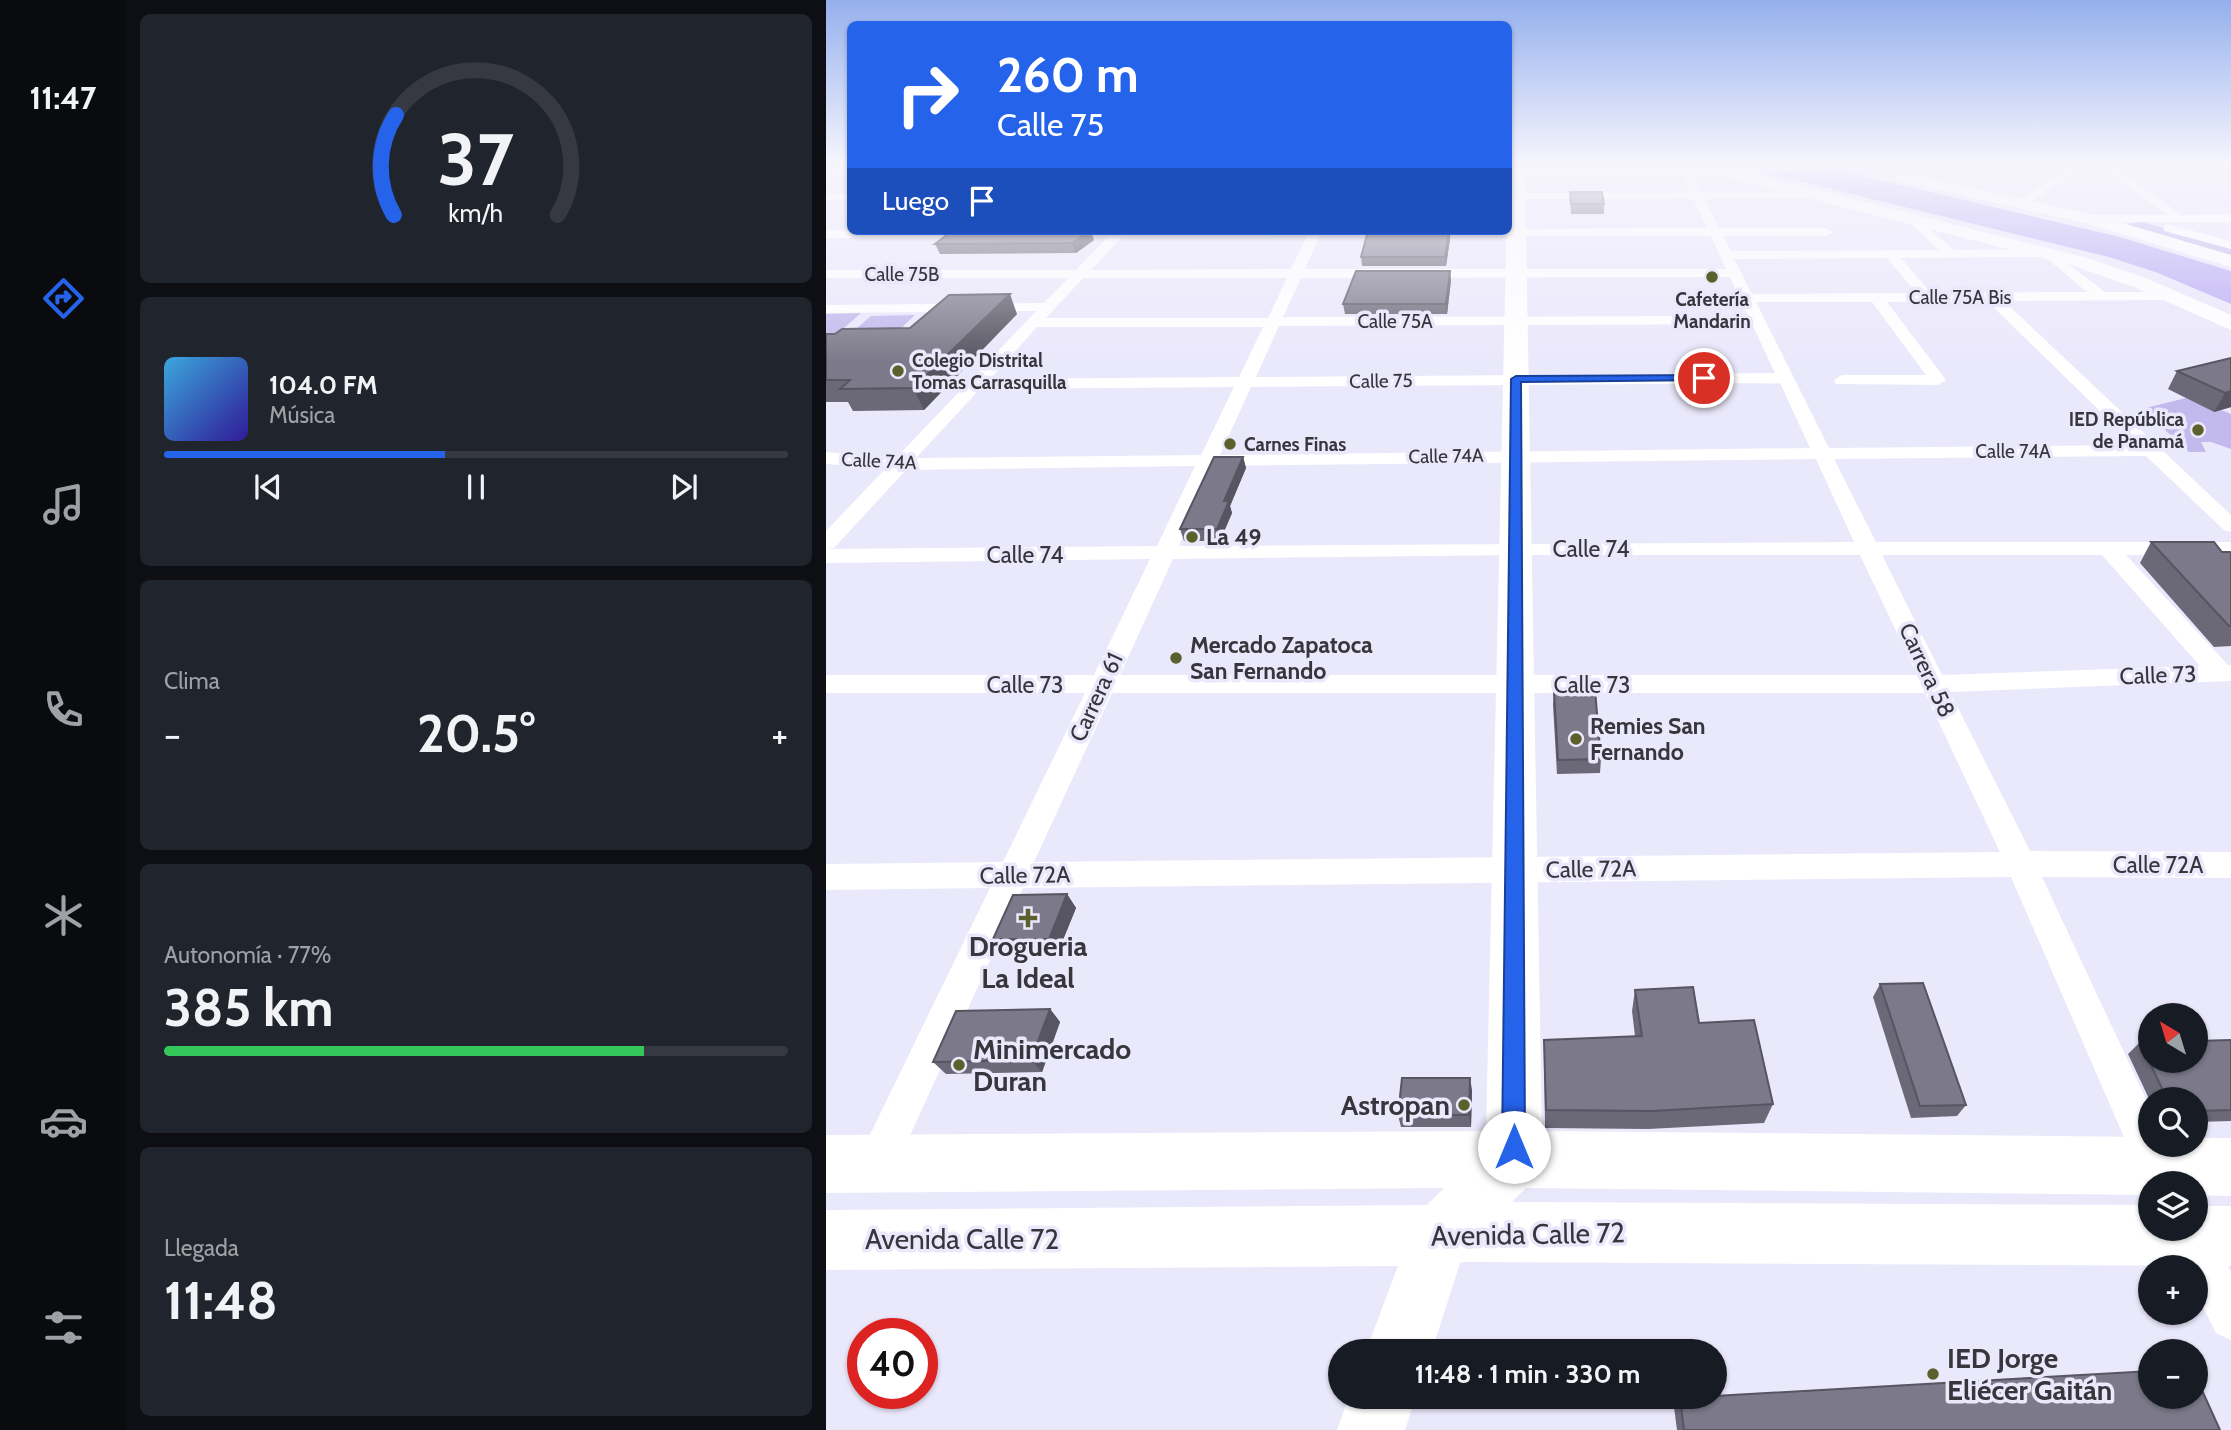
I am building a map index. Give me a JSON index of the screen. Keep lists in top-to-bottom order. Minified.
{"streets":{"main road":["Avenida Calle 72"],"street":["Calle 75B","Calle 75A Bis","Calle 75A","Calle 75","Calle 74A","Calle 74","Carrera 58","Calle 73","Carrera 61","Calle 72A"]},"crossings":[["Calle 75B","Carrera 58"],["Calle 75B","Carrera 61"],["Calle 75A Bis","Calle 75A"],["Calle 75A Bis","Carrera 58"],["Calle 75A","Carrera 58"],["Calle 75A","Carrera 61"],["Calle 75","Carrera 58"],["Calle 75","Carrera 61"],["Calle 74A","Carrera 58"],["Calle 74A","Carrera 61"],["Calle 74","Carrera 58"],["Calle 74","Carrera 61"],["Carrera 58","Calle 73"],["Carrera 58","Calle 72A"],["Calle 73","Carrera 61"],["Carrera 61","Calle 72A"]],"places":{"other":["Cafetería Mandarin","Colegio Distrital Tomas Carrasquilla","IED República de Panamá","Carnes Finas","La 49","Mercado Zapatoca San Fernando","Remies San Fernando","Minimercado Duran","Astropan","IED Jorge Eliécer Gaitán"],"health":["Drogueria La Ideal"]},"north":"top left","page":{"tabs":"11:47","turn":["260 m","Calle 75"],"then":"Luego","song":["104.0 FM","Música"],"tile":["Clima",["Autonomía · 77%","385 km"],["Llegada","11:48"]],"heat":["−","20.5°","+"],"map_buttons":["+","−"],"limit":"40","trip":"11:48 · 1 min · 330 m","gauge":["37","km/h"]}}
